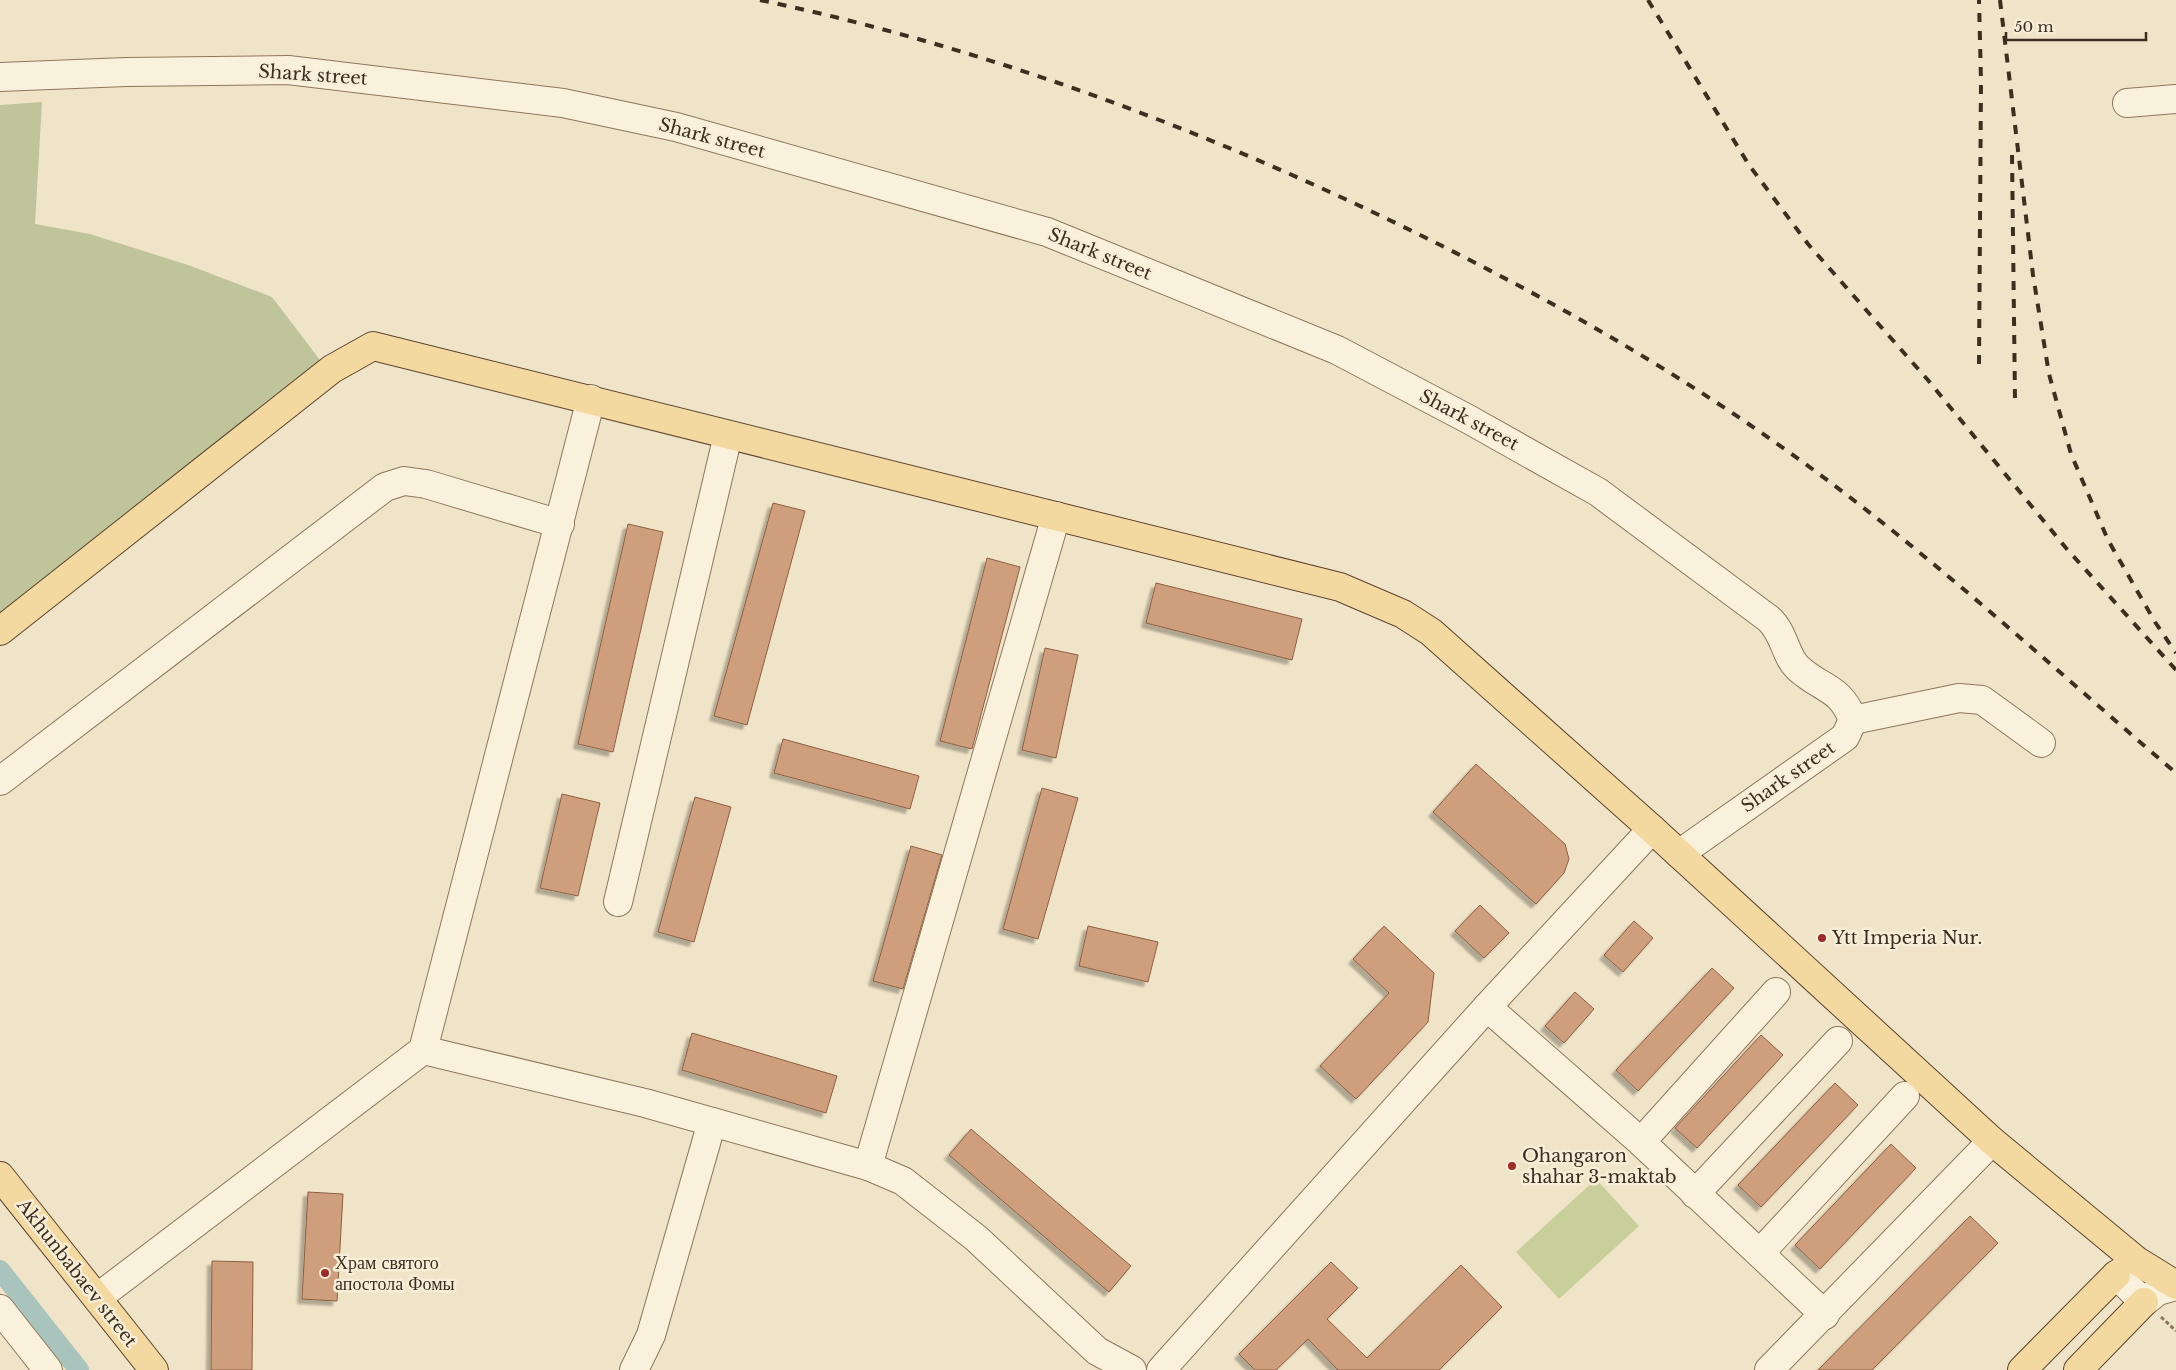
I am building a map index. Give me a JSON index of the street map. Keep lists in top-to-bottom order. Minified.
{"streets":{"main road":["Akhunbabaev street"],"street":["Shark street"]},"places":["Ytt Imperia Nur.","Ohangaron shahar 3-maktab","Храм святого апостола Фомы"],"scale_bar":"50 m"}
